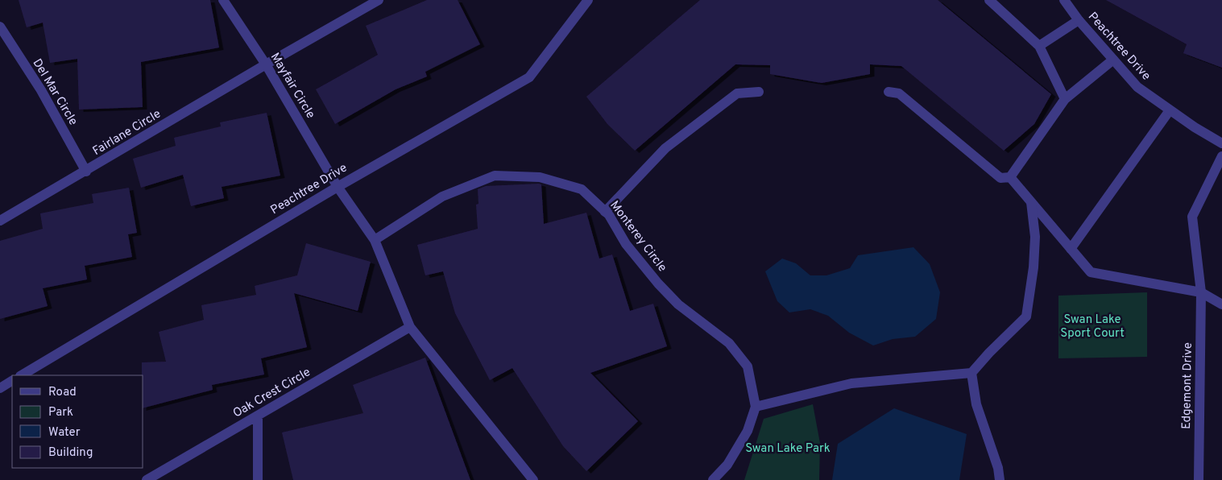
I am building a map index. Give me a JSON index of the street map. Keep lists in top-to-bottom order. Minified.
{"streets":{"street":["Peachtree Drive","Mayfair Circle","Del Mar Circle","Fairlane Circle","Monterey Circle","Edgemont Drive","Oak Crest Circle"]},"crossings":[["Peachtree Drive","Mayfair Circle"],["Mayfair Circle","Fairlane Circle"],["Mayfair Circle","Monterey Circle"],["Del Mar Circle","Fairlane Circle"]],"parks":["Swan Lake Sport Court","Swan Lake Park"],"legend":["Road","Park","Water","Building"]}
